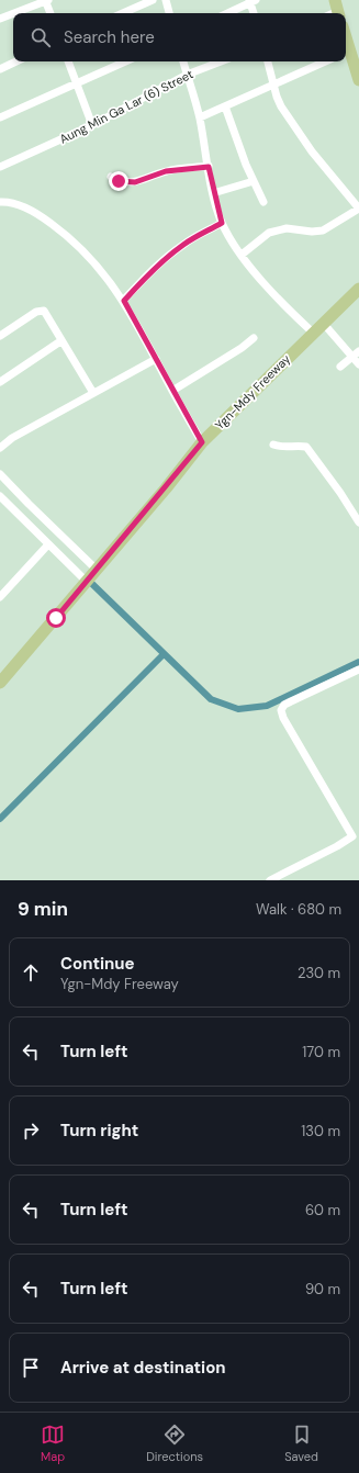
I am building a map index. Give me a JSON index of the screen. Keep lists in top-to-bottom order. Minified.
{"streets":{"main road":["Ygn-Mdy Freeway"],"street":["Aung Min Ga Lar (6) Street"]},"page":{"search":"Search here","heading":["9 min","Walk · 680 m"],"list":[["Continue","Ygn-Mdy Freeway","230 m"],["Turn left","170 m"],["Turn right","130 m"],["Turn left","60 m"],["Turn left","90 m"],"Arrive at destination"],"nav":["Map","Directions","Saved"]}}
